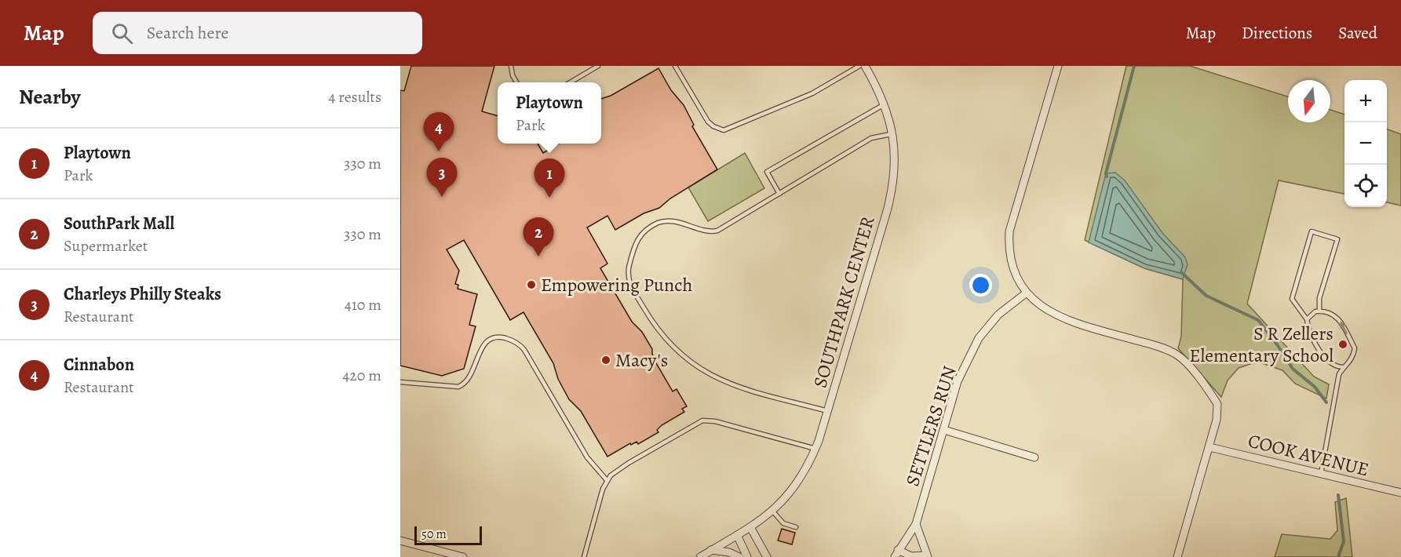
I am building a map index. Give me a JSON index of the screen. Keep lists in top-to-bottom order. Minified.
{"streets":{"street":["SOUTHPARK CENTER","SETTLERS RUN","COOK AVENUE"]},"places":["Empowering Punch","S R Zellers Elementary School","Macy's"],"scale_bar":"50 m","north":"bottom","page":{"header":"Map","search":"Search here","nav":["Map","Directions","Saved"],"heading":["Nearby","4 results"],"map_buttons":["+","−"],"popup":["Playtown","Park"],"pins":["4","3","1","2"],"list":[{"mark":"1","name":"Playtown","note":"Park","value":"330 m"},{"mark":"2","name":"SouthPark Mall","note":"Supermarket","value":"330 m"},{"mark":"3","name":"Charleys Philly Steaks","note":"Restaurant","value":"410 m"},{"mark":"4","name":"Cinnabon","note":"Restaurant","value":"420 m"}],"scale":"50 m"}}
